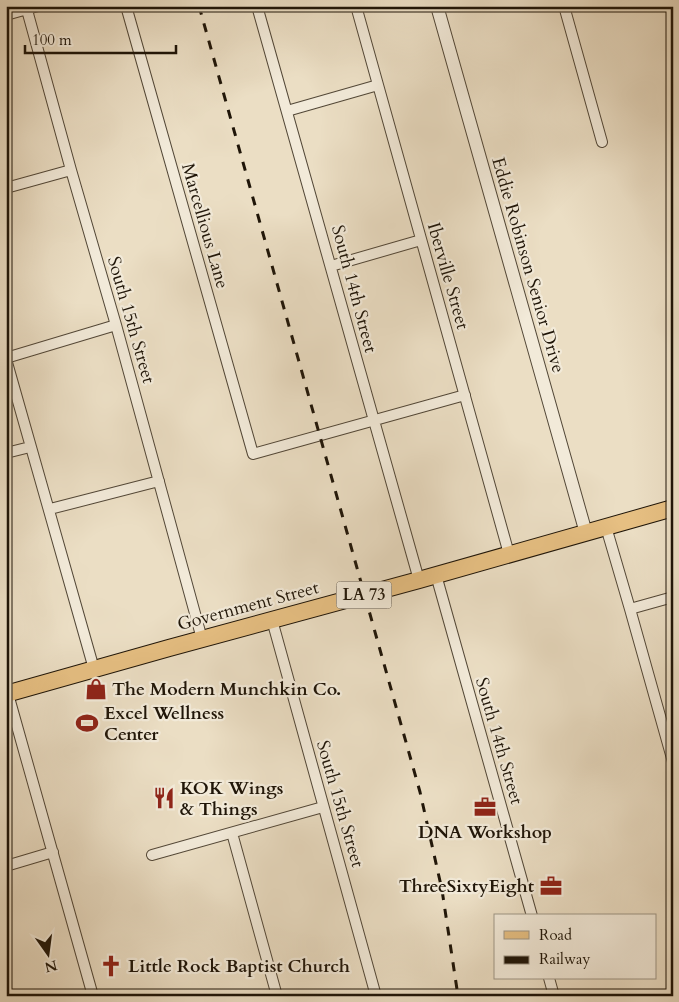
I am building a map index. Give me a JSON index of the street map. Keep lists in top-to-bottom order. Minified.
{"streets":{"main road":["LA 73","Government Street"],"street":["Marcellious Lane","Eddie Robinson Senior Drive","Iberville Street","South 14th Street","South 15th Street"]},"crossings":[["Marcellious Lane","South 14th Street"],["Eddie Robinson Senior Drive","Government Street"],["Iberville Street","Government Street"],["South 14th Street","Government Street"],["South 15th Street","Government Street"]],"places":{"shop":["The Modern Munchkin Co."],"sports":["Excel Wellness Center"],"restaurant":["KOK Wings & Things"],"office":["DNA Workshop","ThreeSixtyEight"],"church":["Little Rock Baptist Church"]},"legend":["Road","Railway"],"scale_bar":"100 m","north":"bottom"}
